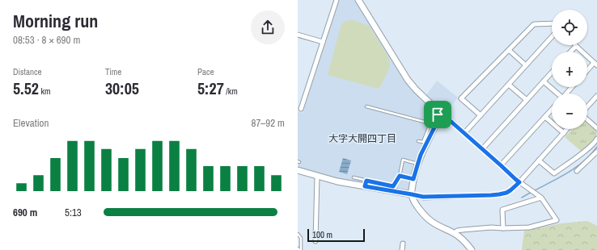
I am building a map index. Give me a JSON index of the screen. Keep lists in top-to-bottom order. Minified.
{"districts":["大字大開四丁目"],"scale_bar":"100 m","page":{"heading":["Morning run","08:53 · 8 × 690 m"],"map_buttons":["+","−"],"stats":[["Distance","5.52 km"],["Time","30:05"],["Pace","5:27 /km"]],"chart":["Elevation","87–92 m"],"list":[{"name":"690 m","note":"5:13"}],"scale":"100 m"}}
